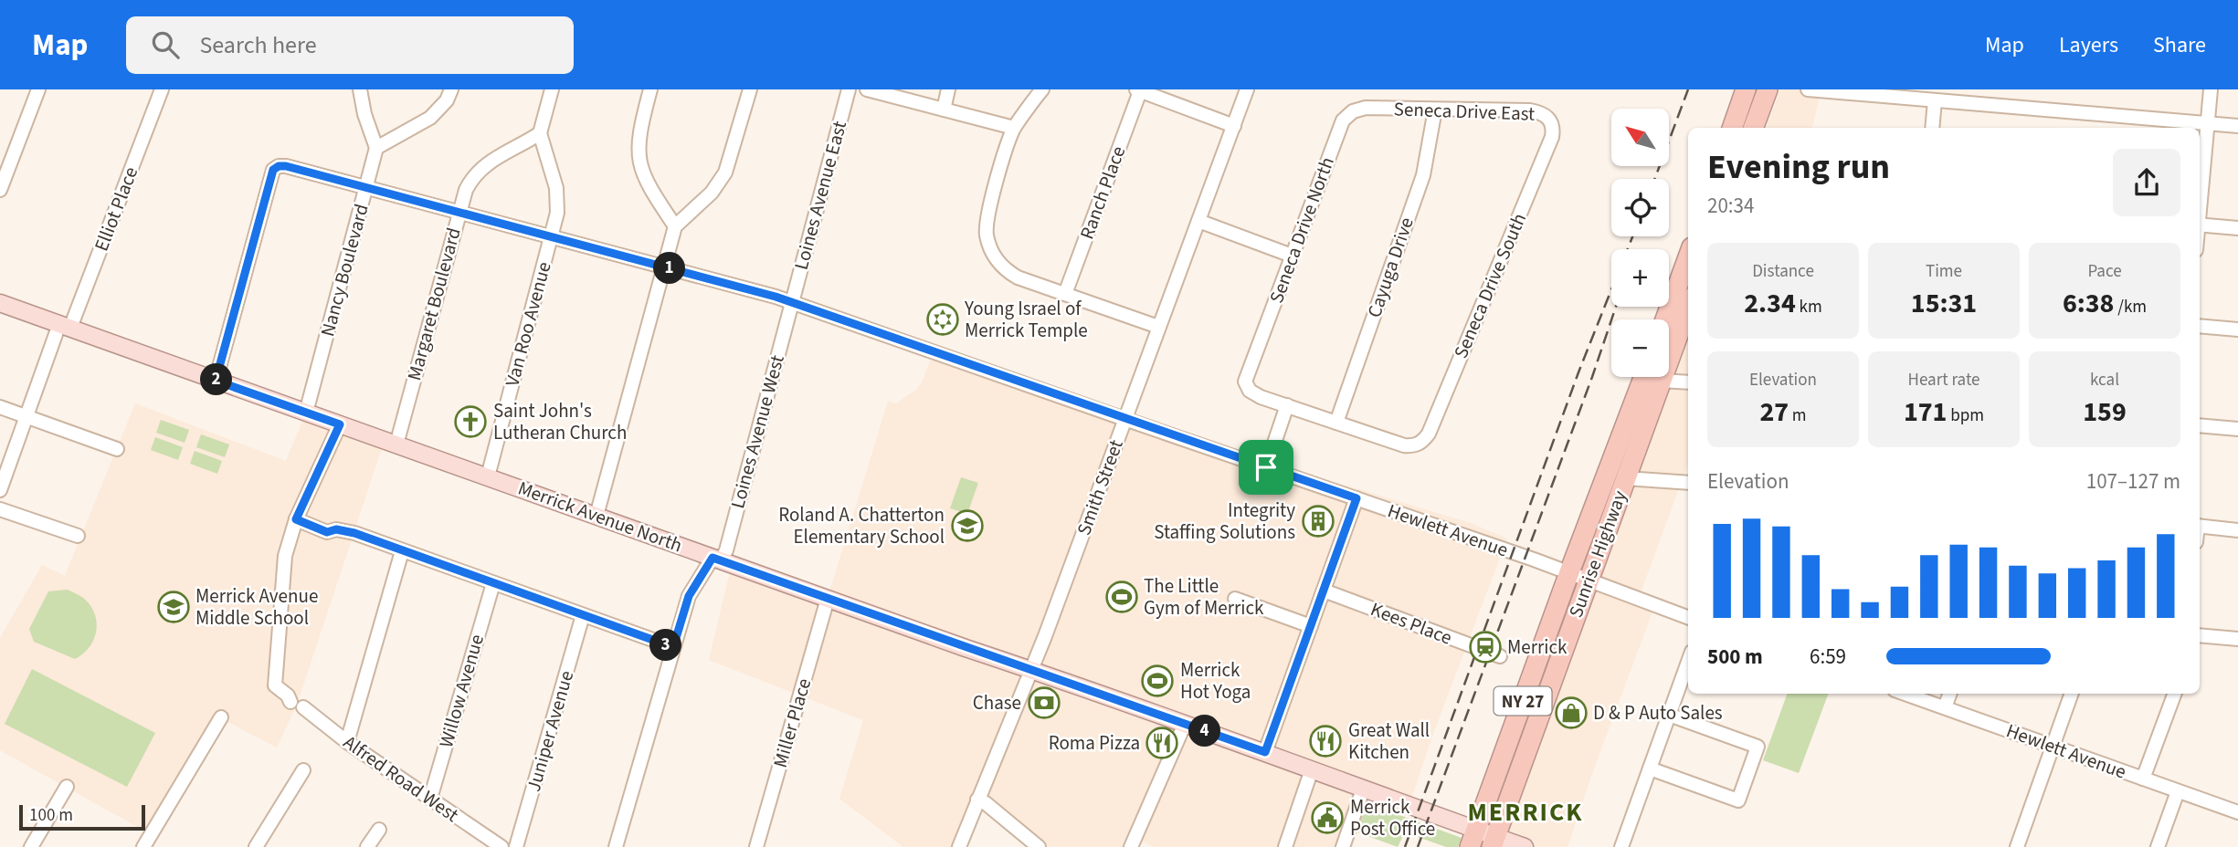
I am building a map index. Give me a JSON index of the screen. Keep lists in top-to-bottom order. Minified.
{"streets":{"highway":["Sunrise Highway","NY 27"],"main road":["Merrick Avenue North"],"street":["Seneca Drive East","Ranch Place","Loines Avenue East","Elliot Place","Seneca Drive North","Cayuga Drive","Nancy Boulevard","Seneca Drive South","Margaret Boulevard","Van Roo Avenue","Loines Avenue West","Smith Street","Hewlett Avenue","Kees Place","Willow Avenue","Miller Place","Juniper Avenue","Alfred Road West"]},"crossings":[["Seneca Drive East","Seneca Drive North"],["Seneca Drive East","Cayuga Drive"],["Seneca Drive East","Seneca Drive South"],["Loines Avenue East","Loines Avenue West"],["Loines Avenue East","Hewlett Avenue"],["Elliot Place","Merrick Avenue North"],["Cayuga Drive","Seneca Drive South"],["Nancy Boulevard","Merrick Avenue North"],["Nancy Boulevard","Hewlett Avenue"],["Margaret Boulevard","Van Roo Avenue"],["Margaret Boulevard","Merrick Avenue North"],["Margaret Boulevard","Hewlett Avenue"],["Van Roo Avenue","Merrick Avenue North"],["Van Roo Avenue","Hewlett Avenue"],["Loines Avenue West","Merrick Avenue North"],["Loines Avenue West","Hewlett Avenue"],["Smith Street","Merrick Avenue North"],["Smith Street","Hewlett Avenue"],["Merrick Avenue North","Hewlett Avenue"],["Merrick Avenue North","Sunrise Highway"],["Merrick Avenue North","Miller Place"],["Hewlett Avenue","Sunrise Highway"],["Willow Avenue","Alfred Road West"]],"districts":["MERRICK"],"places":{"synagogue":["Young Israel of Merrick Temple"],"church":["Saint John's Lutheran Church"],"building":["Integrity Staffing Solutions"],"school or university":["Roland A. Chatterton Elementary School","Merrick Avenue Middle School"],"sports":["The Little Gym of Merrick","Merrick Hot Yoga"],"station":["Merrick"],"bank":["Chase"],"shop":["D & P Auto Sales"],"restaurant":["Great Wall Kitchen","Roma Pizza"],"public building":["Merrick Post Office"]},"scale_bar":"100 m","north":"top left","page":{"header":"Map","search":"Search here","nav":["Map","Layers","Share"],"map_buttons":["+","−"],"heading":["Evening run","20:34"],"stats":[["Distance","2.34 km"],["Time","15:31"],["Pace","6:38 /km"],["Elevation","27 m"],["Heart rate","171 bpm"],["kcal","159"]],"pins":["1","2","3","4"],"chart":["Elevation","107–127 m"],"list":[{"name":"500 m","note":"6:59"}],"scale":"100 m"}}
